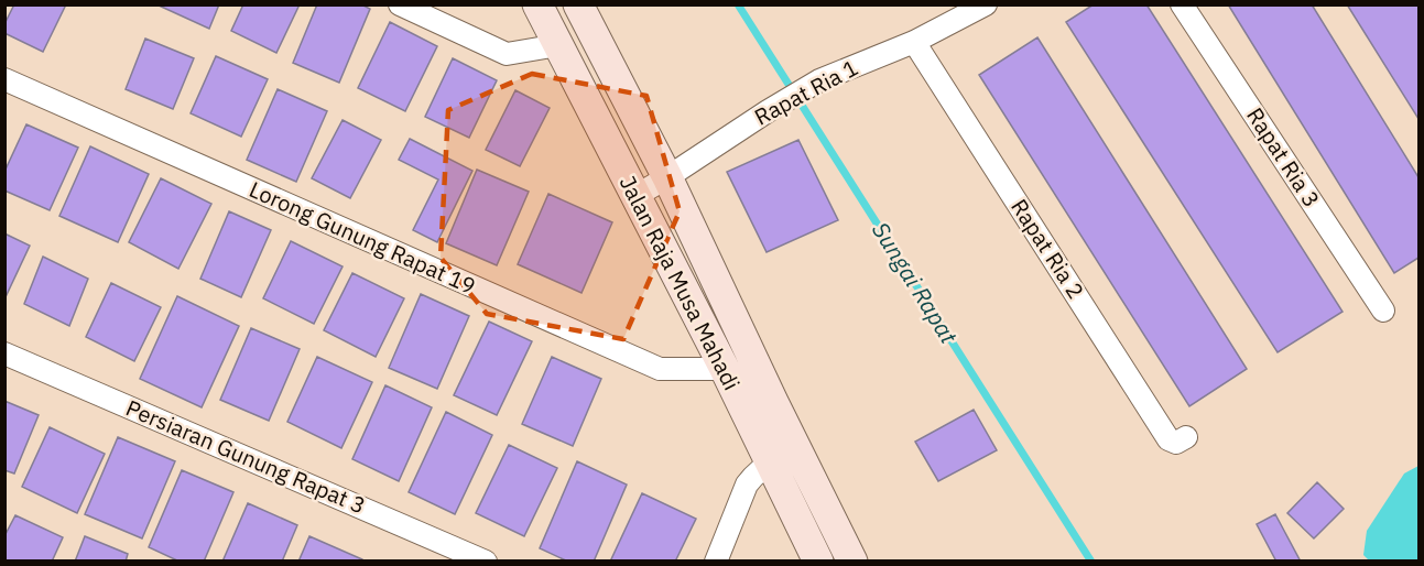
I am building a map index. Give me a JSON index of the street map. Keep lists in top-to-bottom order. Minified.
{"streets":{"main road":["Jalan Raja Musa Mahadi"],"street":["Rapat Ria 1","Rapat Ria 3","Lorong Gunung Rapat 19","Rapat Ria 2","Persiaran Gunung Rapat 3"]},"crossings":[["Rapat Ria 1","Rapat Ria 2"],["Rapat Ria 1","Jalan Raja Musa Mahadi"],["Lorong Gunung Rapat 19","Jalan Raja Musa Mahadi"]],"water":["Sungai Rapat"]}
